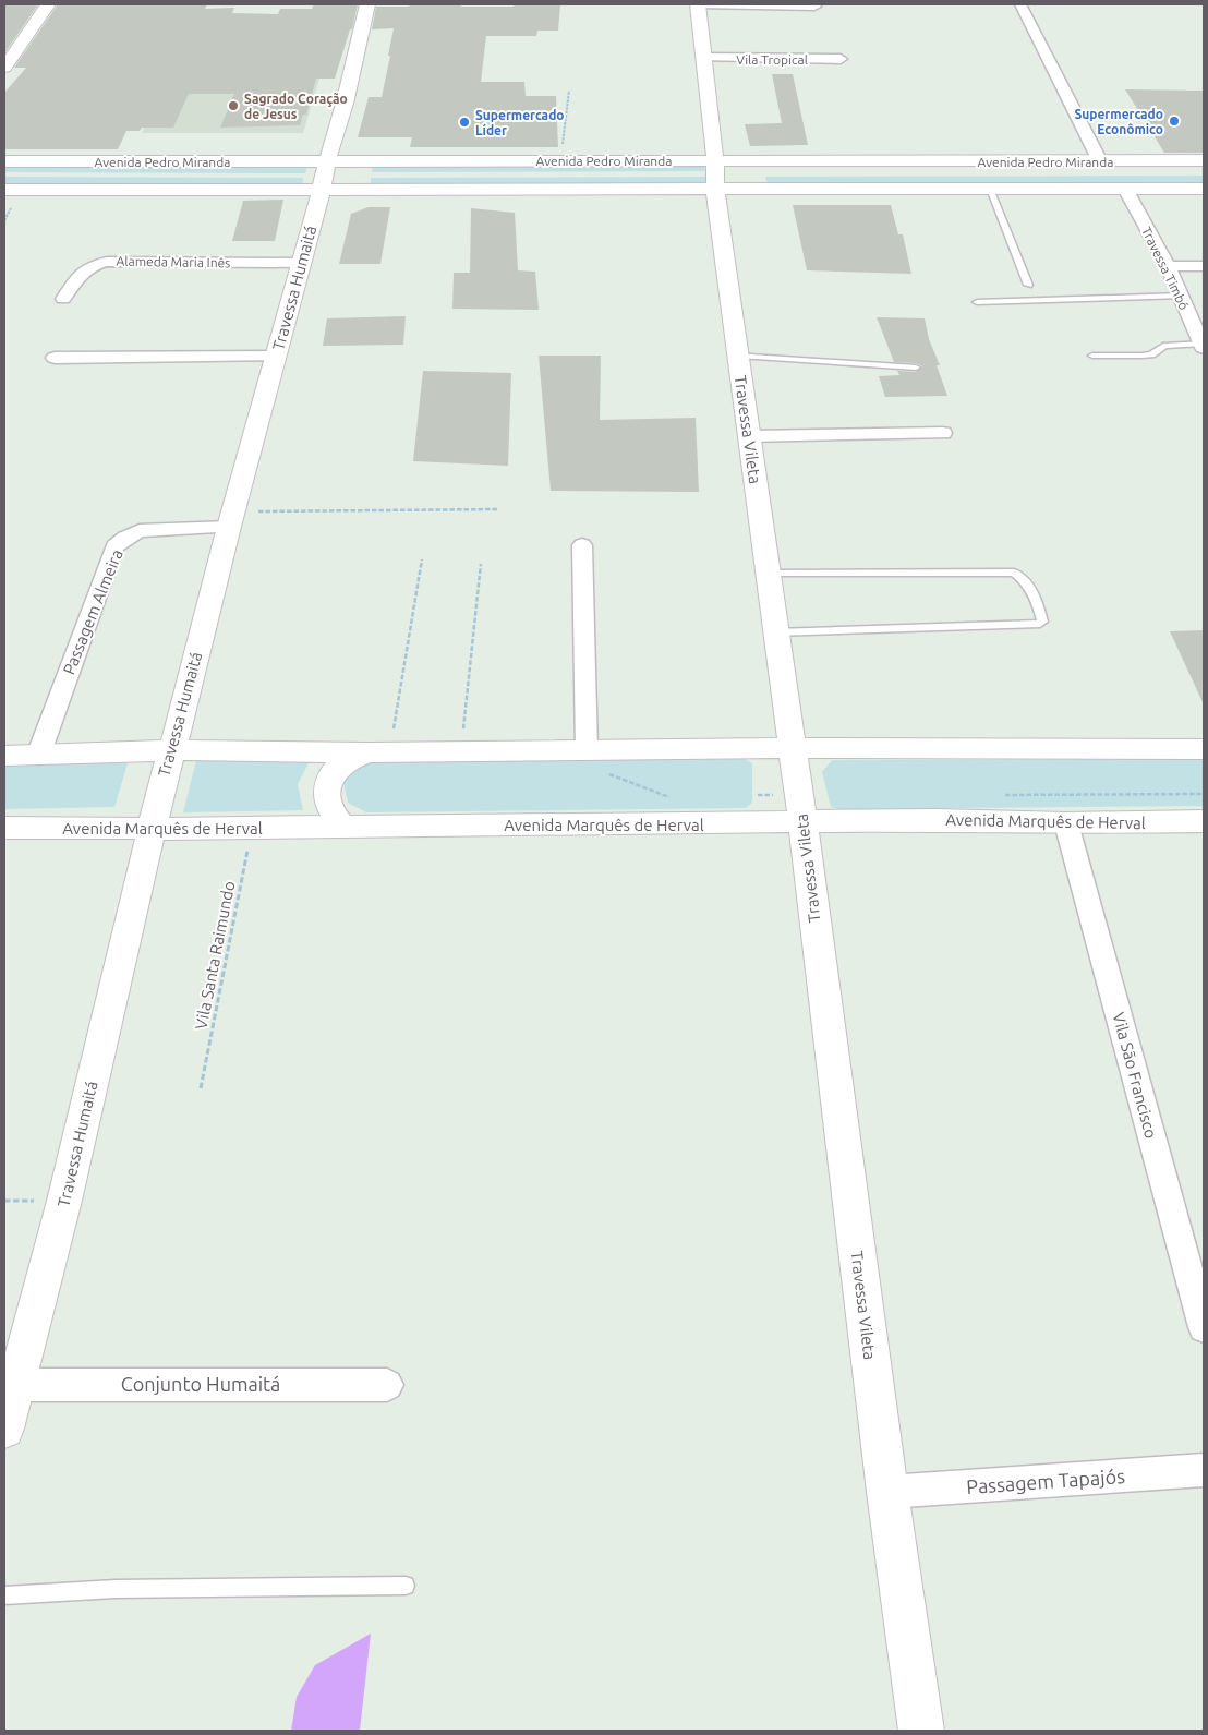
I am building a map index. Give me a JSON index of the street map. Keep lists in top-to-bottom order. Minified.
{"streets":{"main road":["Avenida Pedro Miranda","Travessa Humaitá","Travessa Vileta","Avenida Marquês de Herval"],"street":["Vila Tropical","Alameda Maria Inês","Travessa Timbó","Passagem Almeira","Vila São Francisco","Conjunto Humaitá","Passagem Tapajós"],"path":["Vila Santa Raimundo"]},"crossings":[["Vila Tropical","Travessa Vileta"],["Avenida Pedro Miranda","Travessa Timbó"],["Avenida Pedro Miranda","Travessa Humaitá"],["Avenida Pedro Miranda","Travessa Vileta"],["Alameda Maria Inês","Travessa Humaitá"],["Travessa Humaitá","Passagem Almeira"],["Travessa Humaitá","Avenida Marquês de Herval"],["Travessa Humaitá","Conjunto Humaitá"],["Travessa Vileta","Avenida Marquês de Herval"],["Travessa Vileta","Passagem Tapajós"],["Avenida Marquês de Herval","Vila Santa Raimundo"],["Avenida Marquês de Herval","Vila São Francisco"]],"places":["Sagrado Coração de Jesus","Supermercado Econômico","Supermercado Líder"]}
